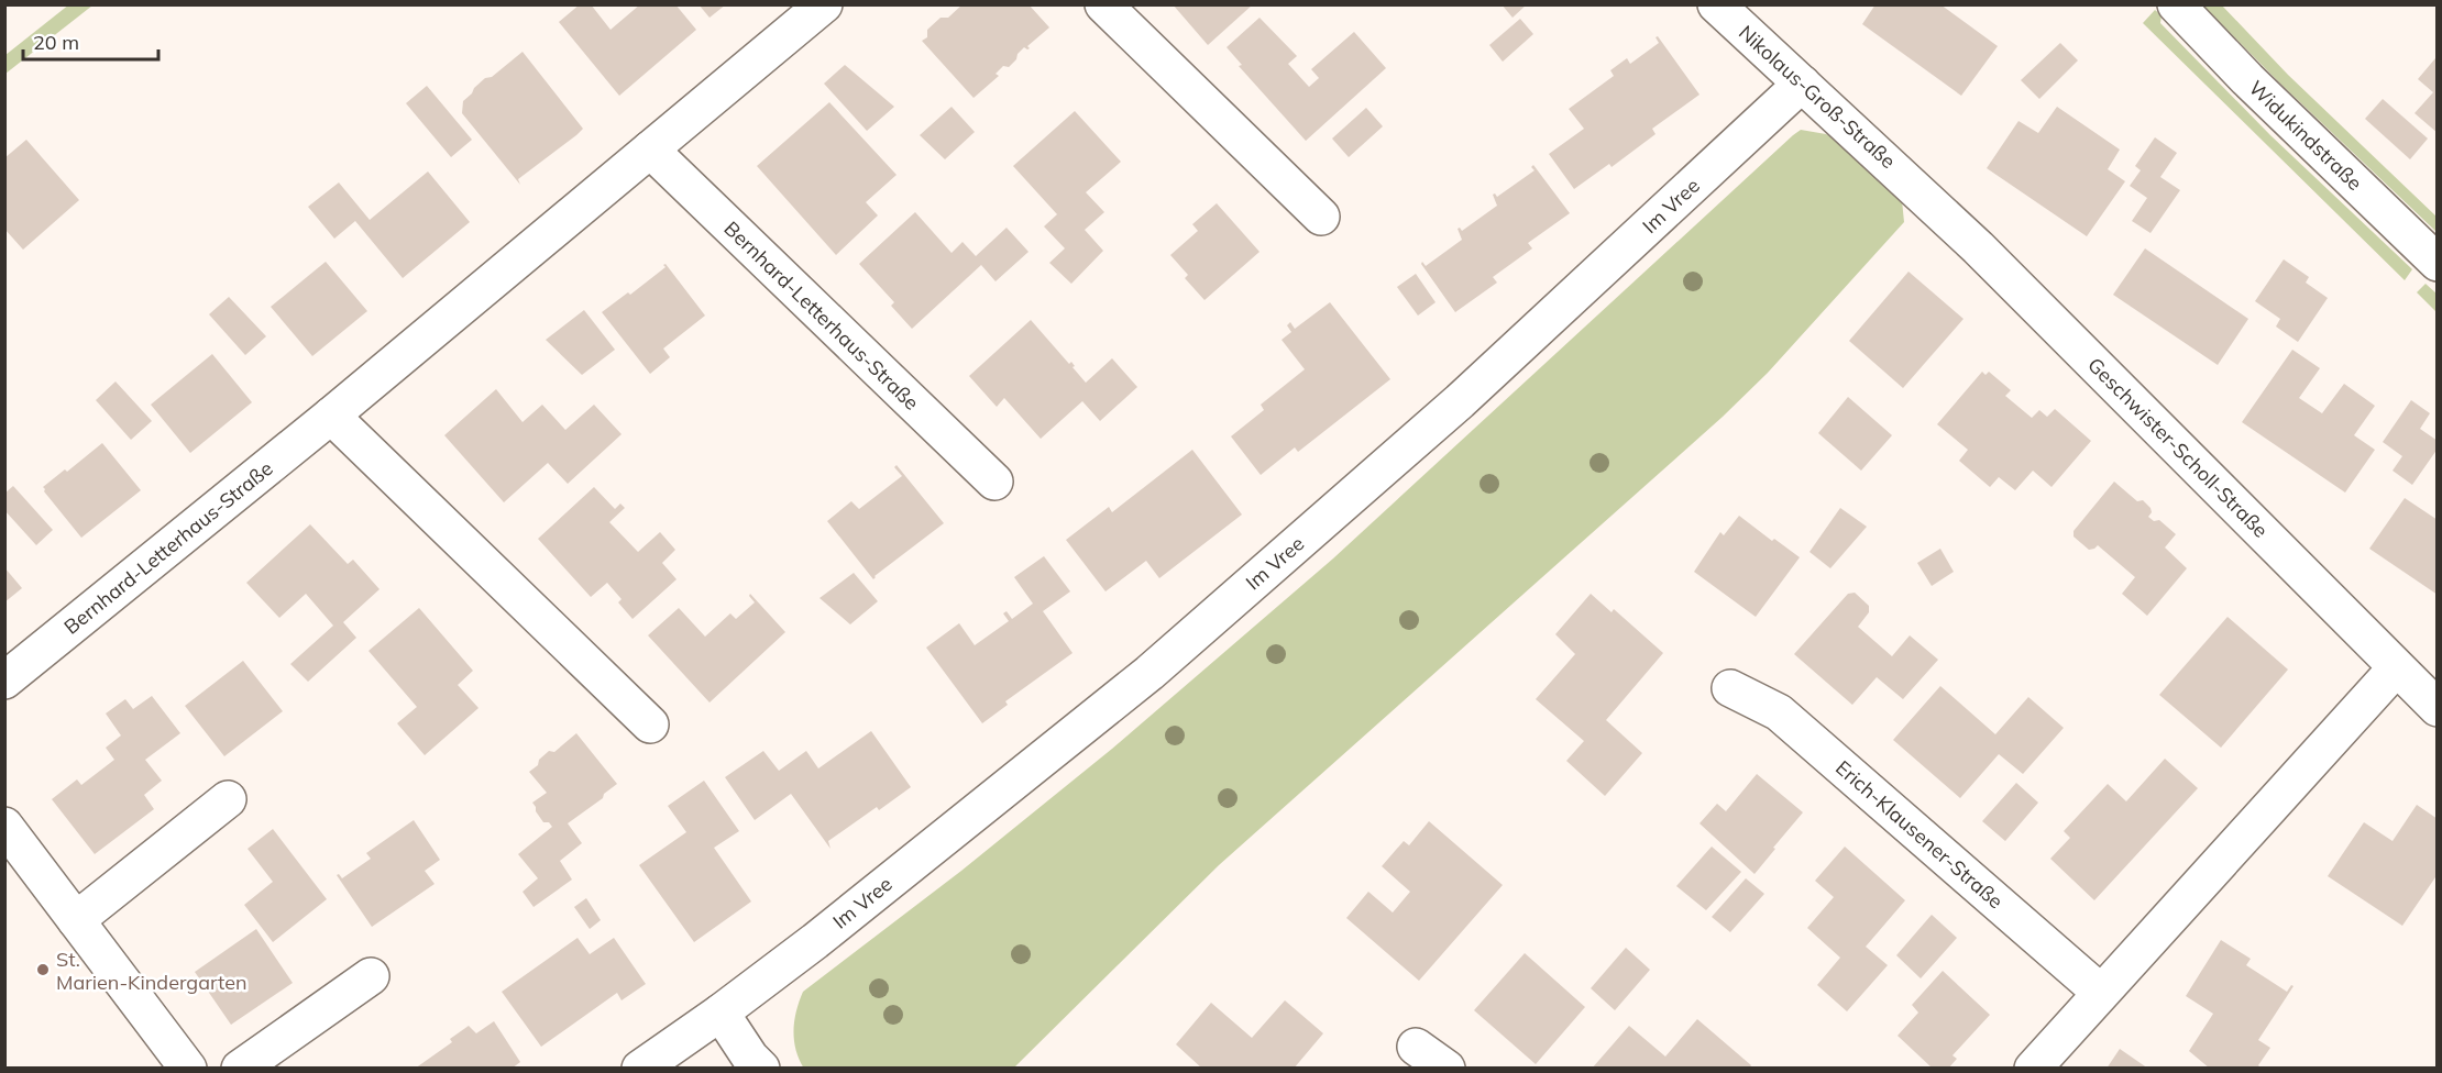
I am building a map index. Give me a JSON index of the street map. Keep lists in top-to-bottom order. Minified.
{"streets":{"street":["Nikolaus-Groß-Straße","Widukindstraße","Im Vree","Bernhard-Letterhaus-Straße","Geschwister-Scholl-Straße","Erich-Klausener-Straße"]},"crossings":[["Nikolaus-Groß-Straße","Im Vree"],["Nikolaus-Groß-Straße","Geschwister-Scholl-Straße"]],"places":["St. Marien-Kindergarten"],"scale_bar":"20 m"}
